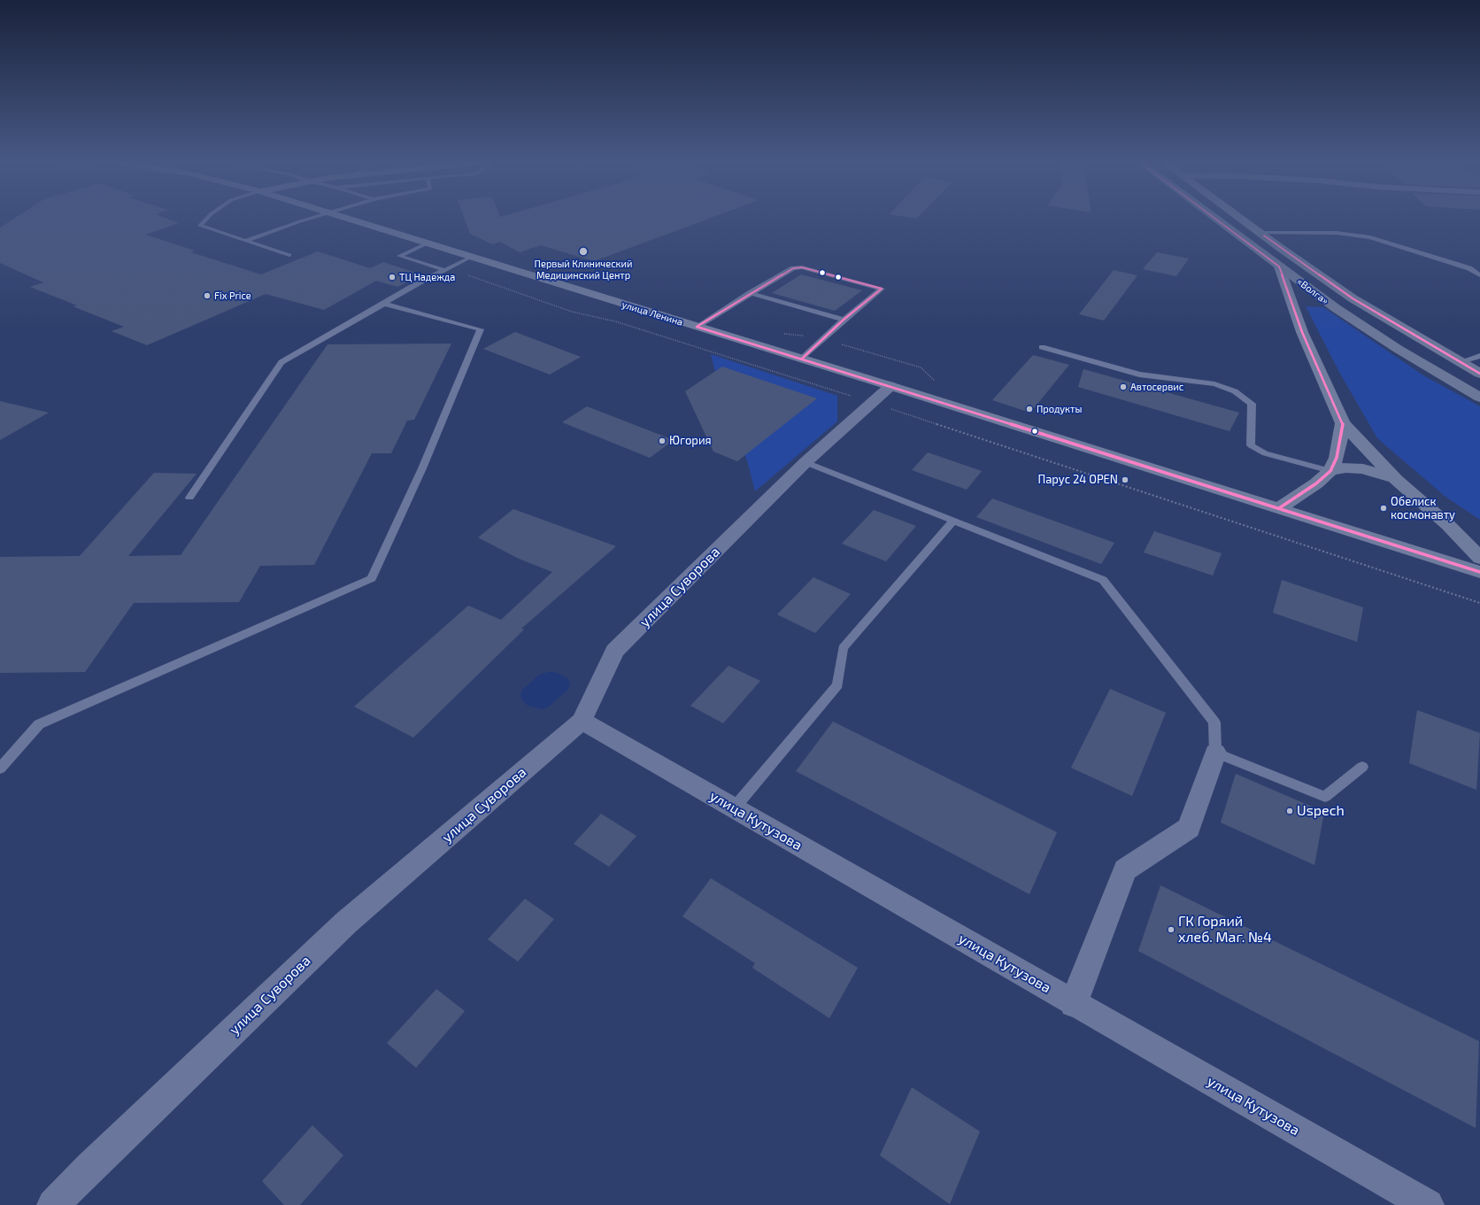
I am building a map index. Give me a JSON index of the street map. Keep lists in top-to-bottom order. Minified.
{"streets":{"highway":["«Волга»"],"main road":["улица Ленина"],"street":["улица Суворова","улица Кутузова"]},"crossings":[["улица Ленина","улица Суворова"],["улица Суворова","улица Кутузова"]],"places":["Первый Клинический Медицинский Центр","ТЦ Надежда","Fix Price","Автосервис","Продукты","Югория","Парус 24 OPEN","Обелиск космонавту","Uspech","ГК Горяий хлеб. Маг. №4"]}
